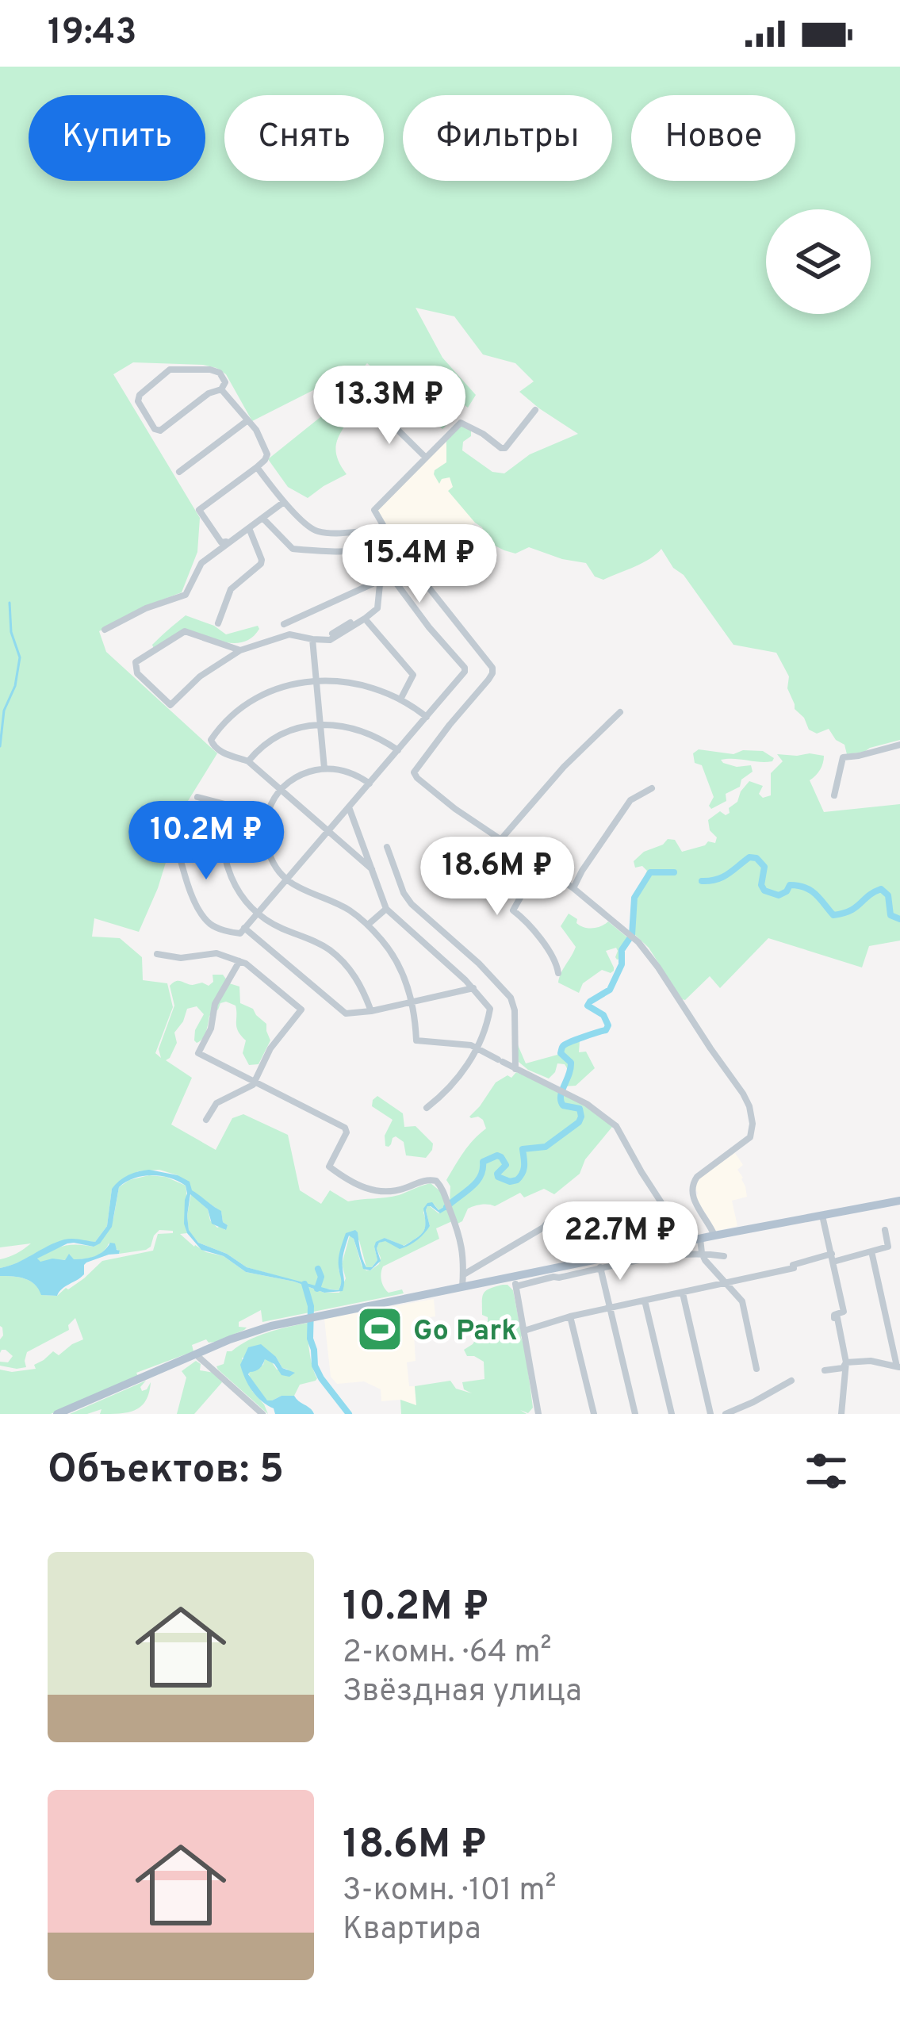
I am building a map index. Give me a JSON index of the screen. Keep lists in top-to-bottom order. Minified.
{"places":{"sports":["Go Park"]},"page":{"status":"19:43","chip":["Купить","Снять","Фильтры","Новое"],"price":["13.3M ₽","15.4M ₽","10.2M ₽","18.6M ₽","22.7M ₽"],"heading":"Объектов: 5","list":[{"name":"10.2M ₽","note":"2-комн. · 64 m² · Звёздная улица"},{"name":"18.6M ₽","note":"3-комн. · 101 m² · Квартира"}]}}
